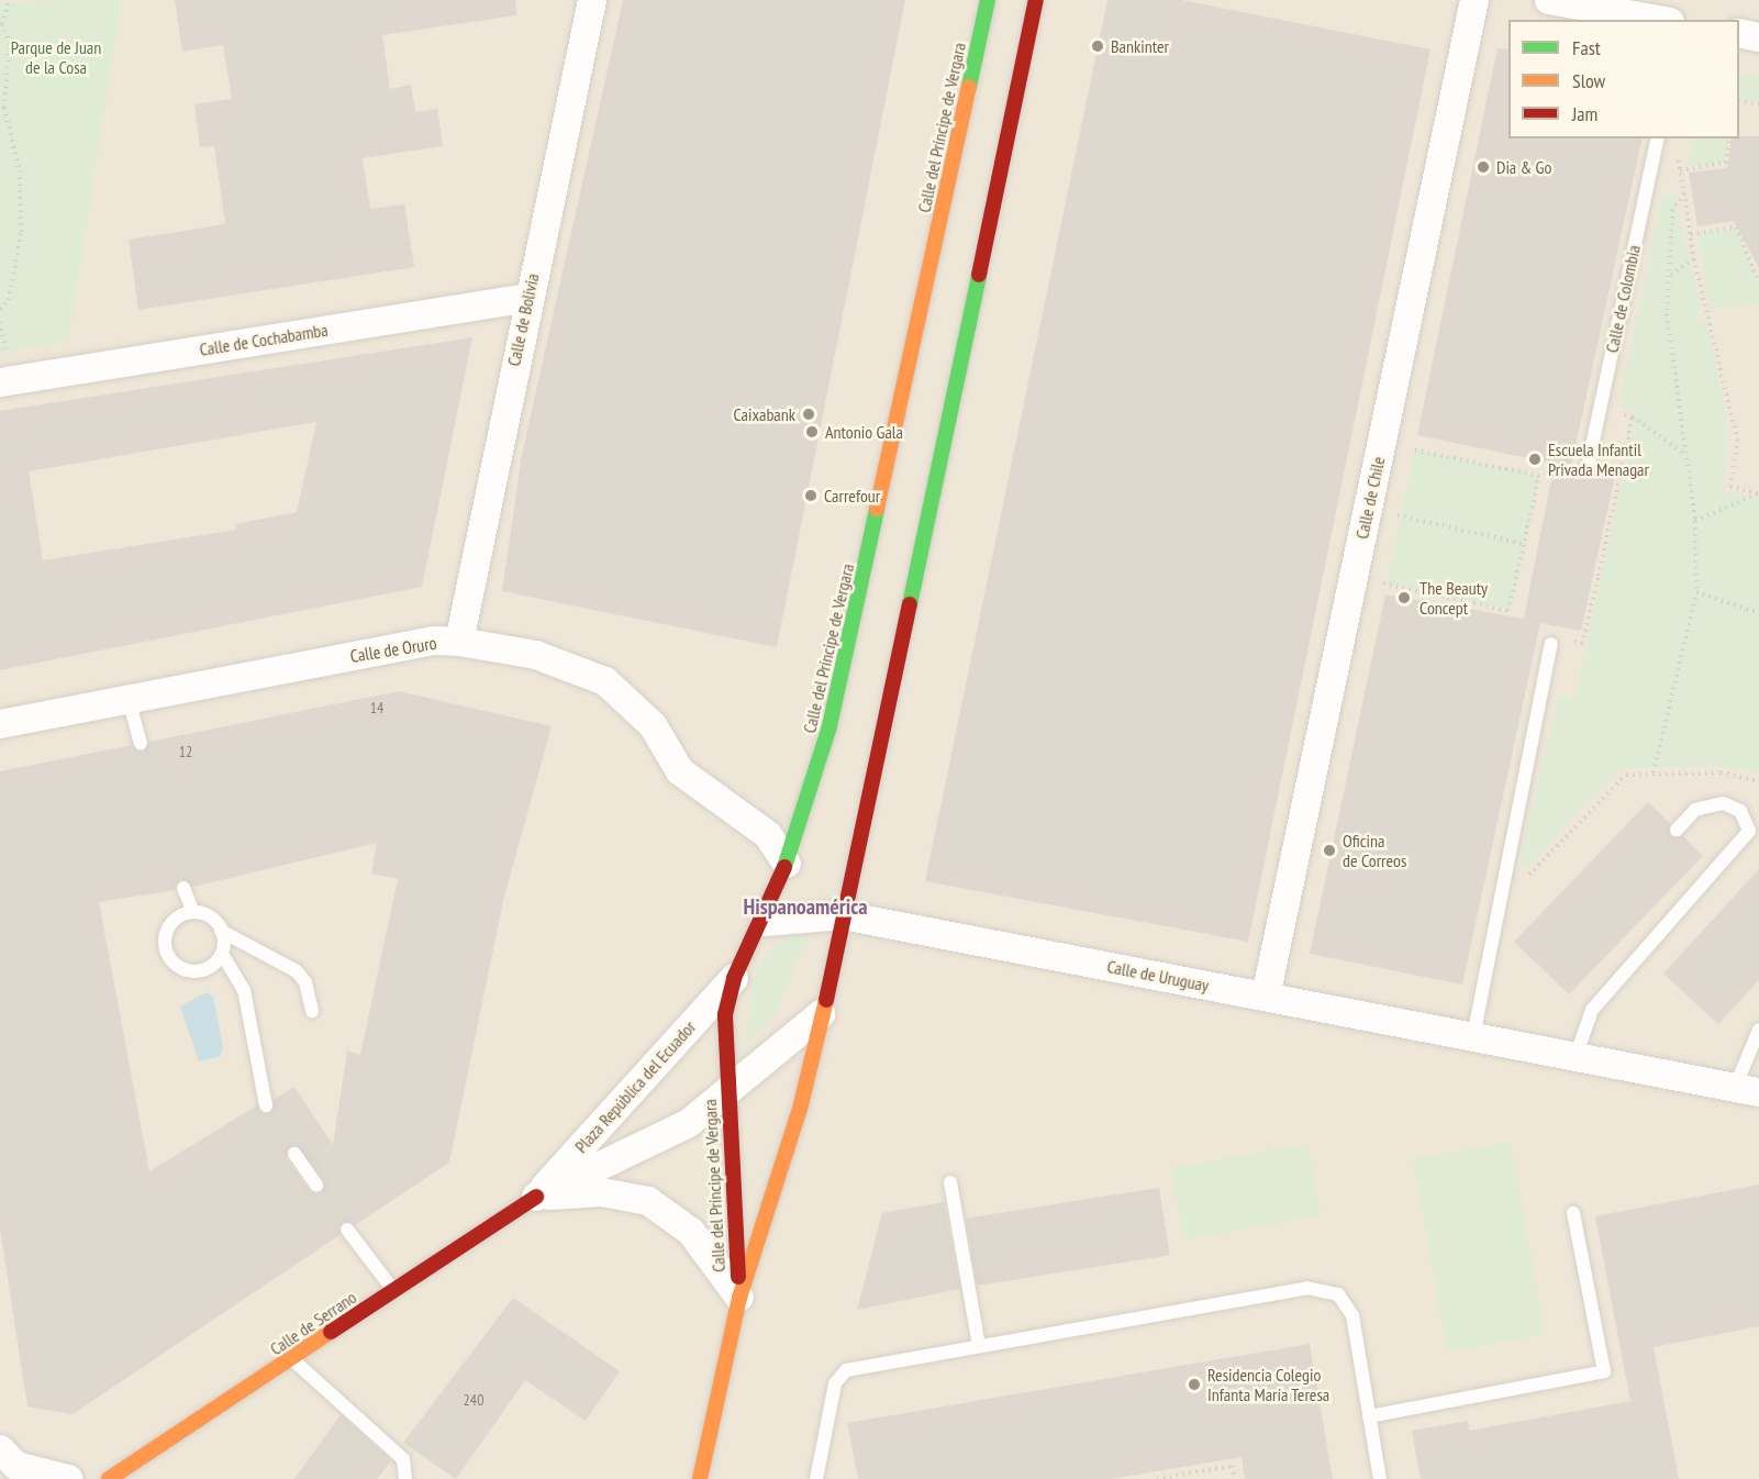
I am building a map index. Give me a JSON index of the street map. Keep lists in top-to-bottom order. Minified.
{"streets":{"main road":["Calle del Príncipe de Vergara","Calle de Serrano"],"street":["Calle de Bolivia","Calle de Cochabamba","Calle de Chile","Calle de Oruro","Calle de Uruguay","Plaza República del Ecuador"],"lane":["Calle de Colombia"]},"crossings":[["Calle del Príncipe de Vergara","Calle de Oruro"],["Calle del Príncipe de Vergara","Calle de Uruguay"],["Calle del Príncipe de Vergara","Plaza República del Ecuador"],["Calle de Bolivia","Calle de Cochabamba"],["Calle de Bolivia","Calle de Oruro"],["Calle de Chile","Calle de Uruguay"],["Plaza República del Ecuador","Calle de Serrano"]],"districts":["Hispanoamérica"],"parks":["Parque de Juan de la Cosa"],"places":["Bankinter","Dia & Go","Caixabank","Antonio Gala","Escuela Infantil Privada Menagar","Carrefour","The Beauty Concept","Oficina de Correos","Residencia Colegio Infanta María Teresa"],"house_numbers":["14","12","240"],"legend":["Fast","Slow","Jam"]}
